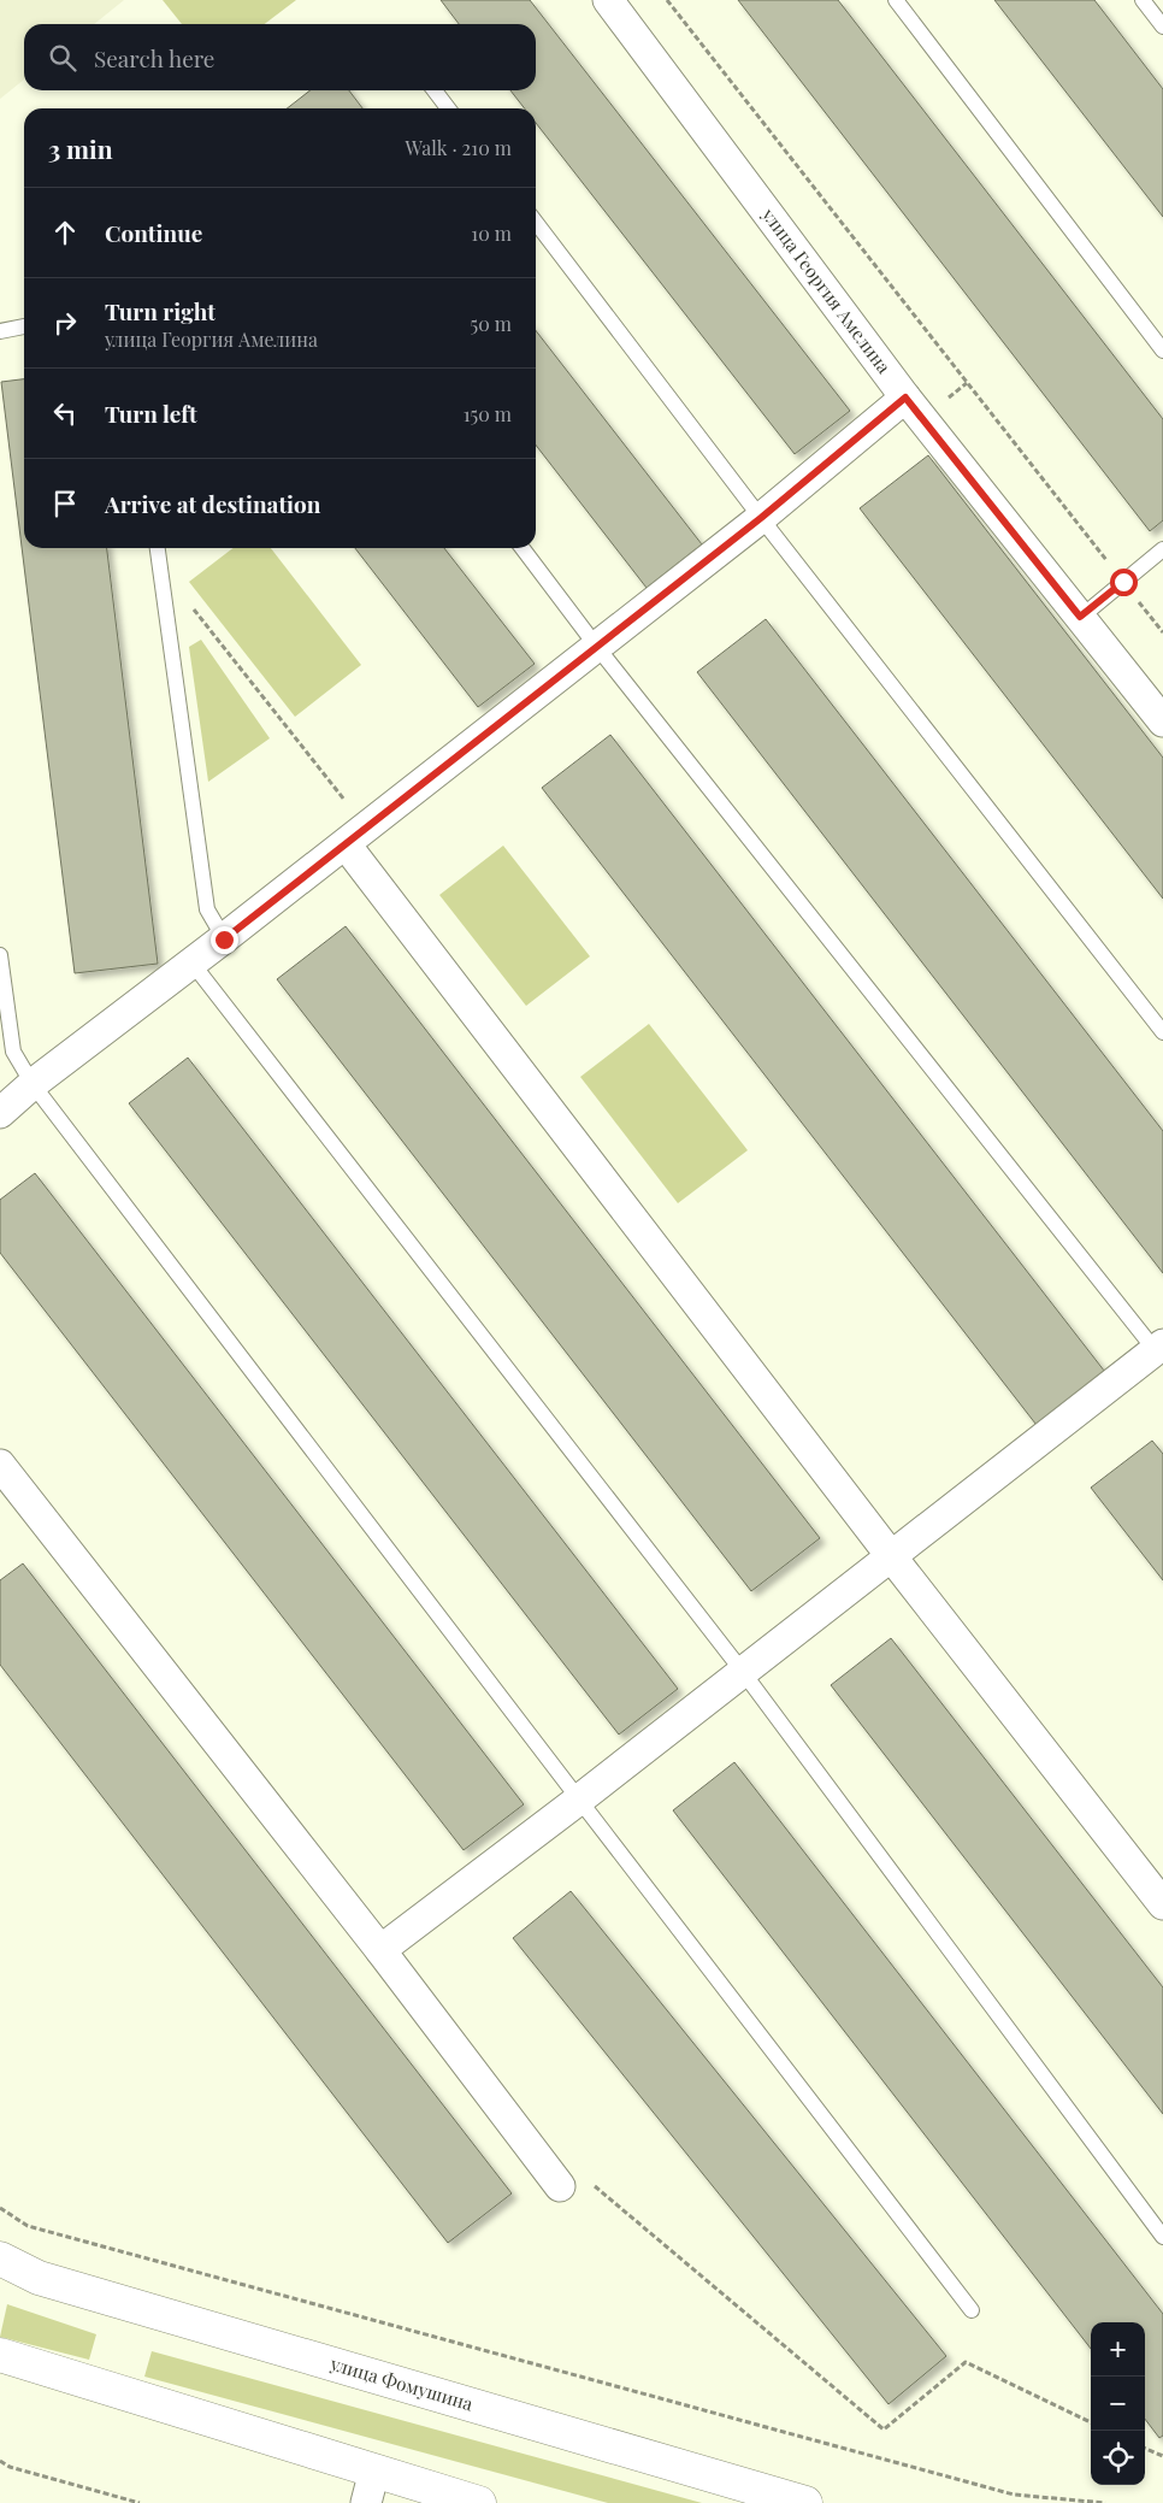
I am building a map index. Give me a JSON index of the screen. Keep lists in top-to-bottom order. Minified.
{"streets":{"main road":["улица Фомушина"],"street":["улица Георгия Амелина"]},"page":{"search":"Search here","heading":["3 min","Walk · 210 m"],"list":[["Continue","10 m"],["Turn right","улица Георгия Амелина","50 m"],["Turn left","150 m"],"Arrive at destination"],"map_buttons":["+","−"]}}
